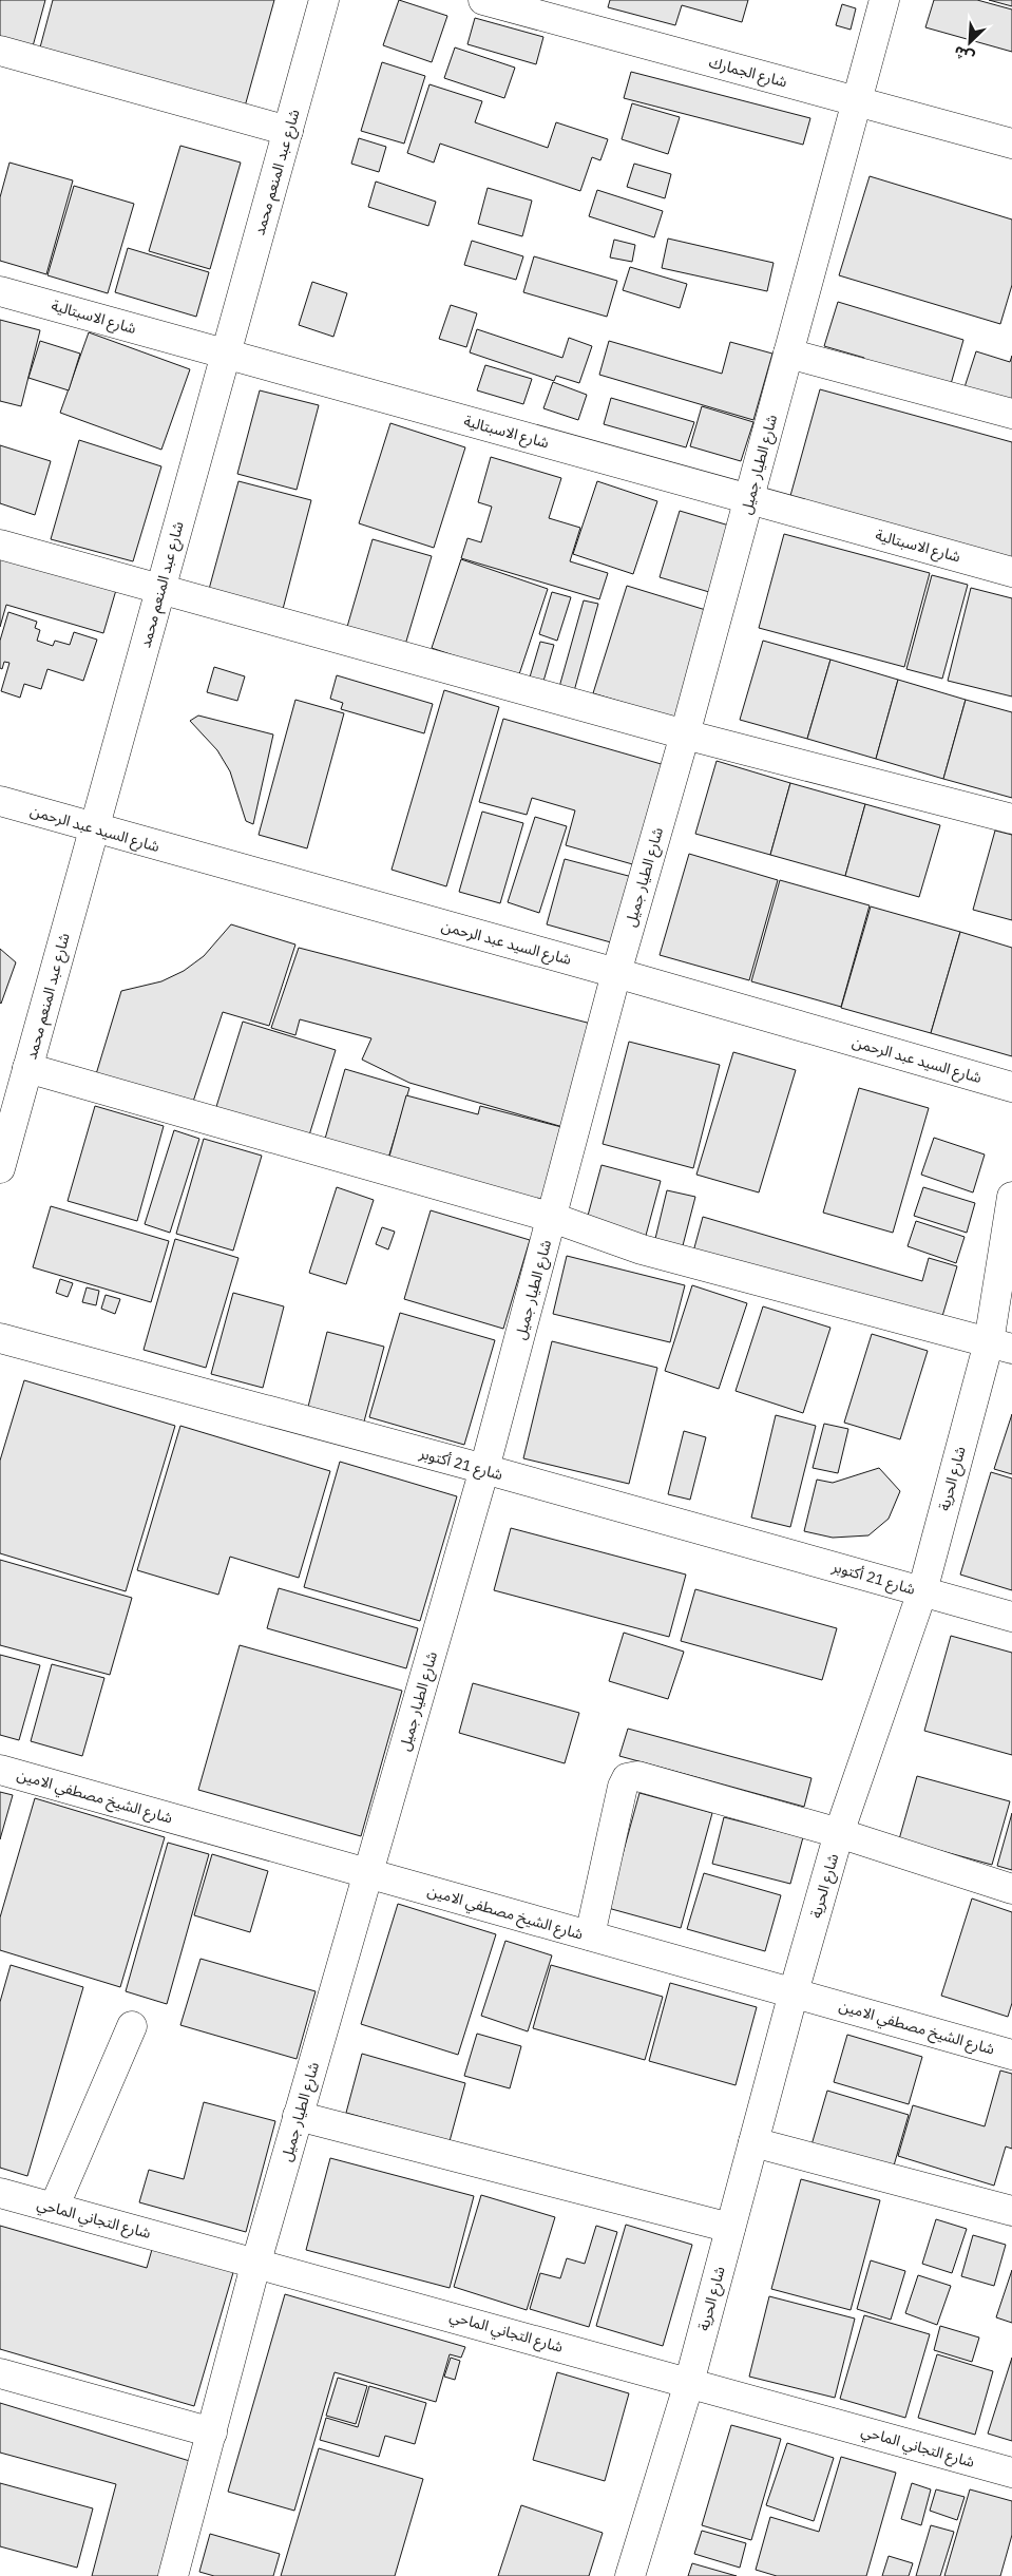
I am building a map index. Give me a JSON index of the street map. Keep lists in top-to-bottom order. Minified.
{"streets":{"street":["شارع الجمارك","شارع عبد المنعم محمد","شارع الاسبتالية","شارع الطيار جميل","شارع السيد عبد الرحمن","شارع 21 أكتوبر","شارع الحرية","شارع الشيخ مصطفي الامين","شارع التجاني الماحي"]},"crossings":[["شارع الجمارك","شارع الطيار جميل"],["شارع عبد المنعم محمد","شارع الاسبتالية"],["شارع عبد المنعم محمد","شارع السيد عبد الرحمن"],["شارع الاسبتالية","شارع الطيار جميل"],["شارع الطيار جميل","شارع السيد عبد الرحمن"],["شارع الطيار جميل","شارع 21 أكتوبر"],["شارع الطيار جميل","شارع الشيخ مصطفي الامين"],["شارع الطيار جميل","شارع التجاني الماحي"],["شارع 21 أكتوبر","شارع الحرية"],["شارع الحرية","شارع الشيخ مصطفي الامين"],["شارع الحرية","شارع التجاني الماحي"]],"north":"bottom left"}
